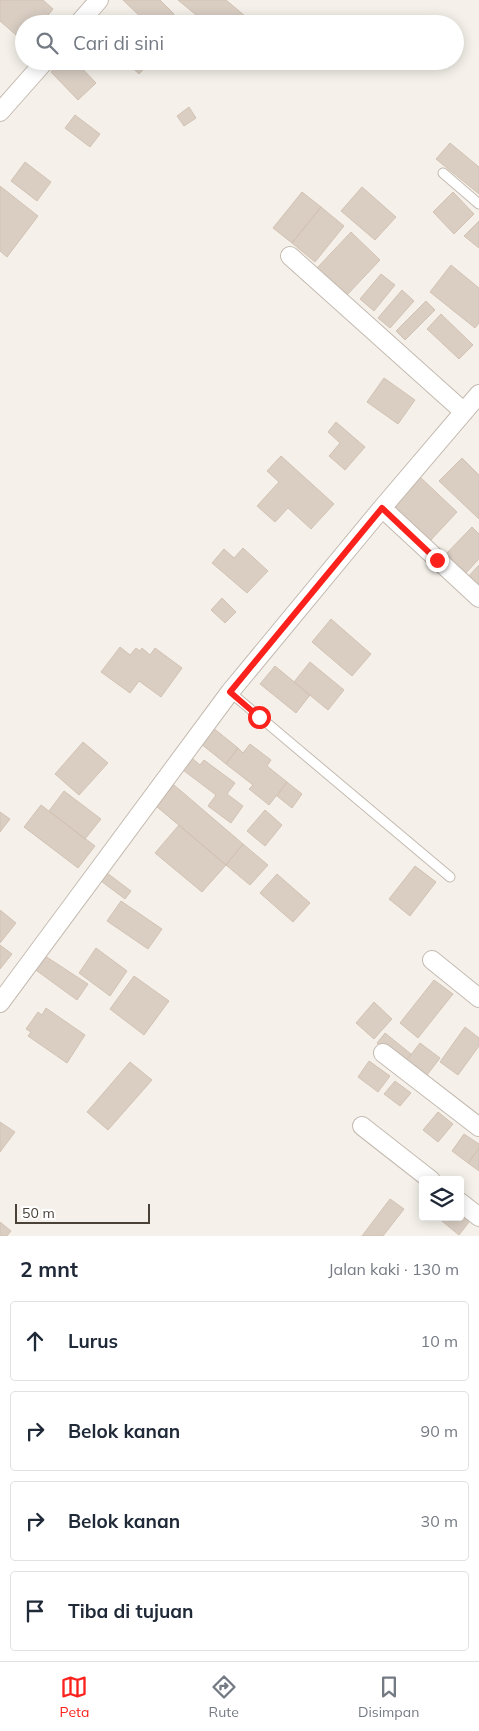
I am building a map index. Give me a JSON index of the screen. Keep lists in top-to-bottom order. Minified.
{"scale_bar":"50 m","page":{"search":"Cari di sini","scale":"50 m","heading":["2 mnt","Jalan kaki · 130 m"],"list":[["Lurus","10 m"],["Belok kanan","90 m"],["Belok kanan","30 m"],"Tiba di tujuan"],"nav":["Peta","Rute","Disimpan"]}}
